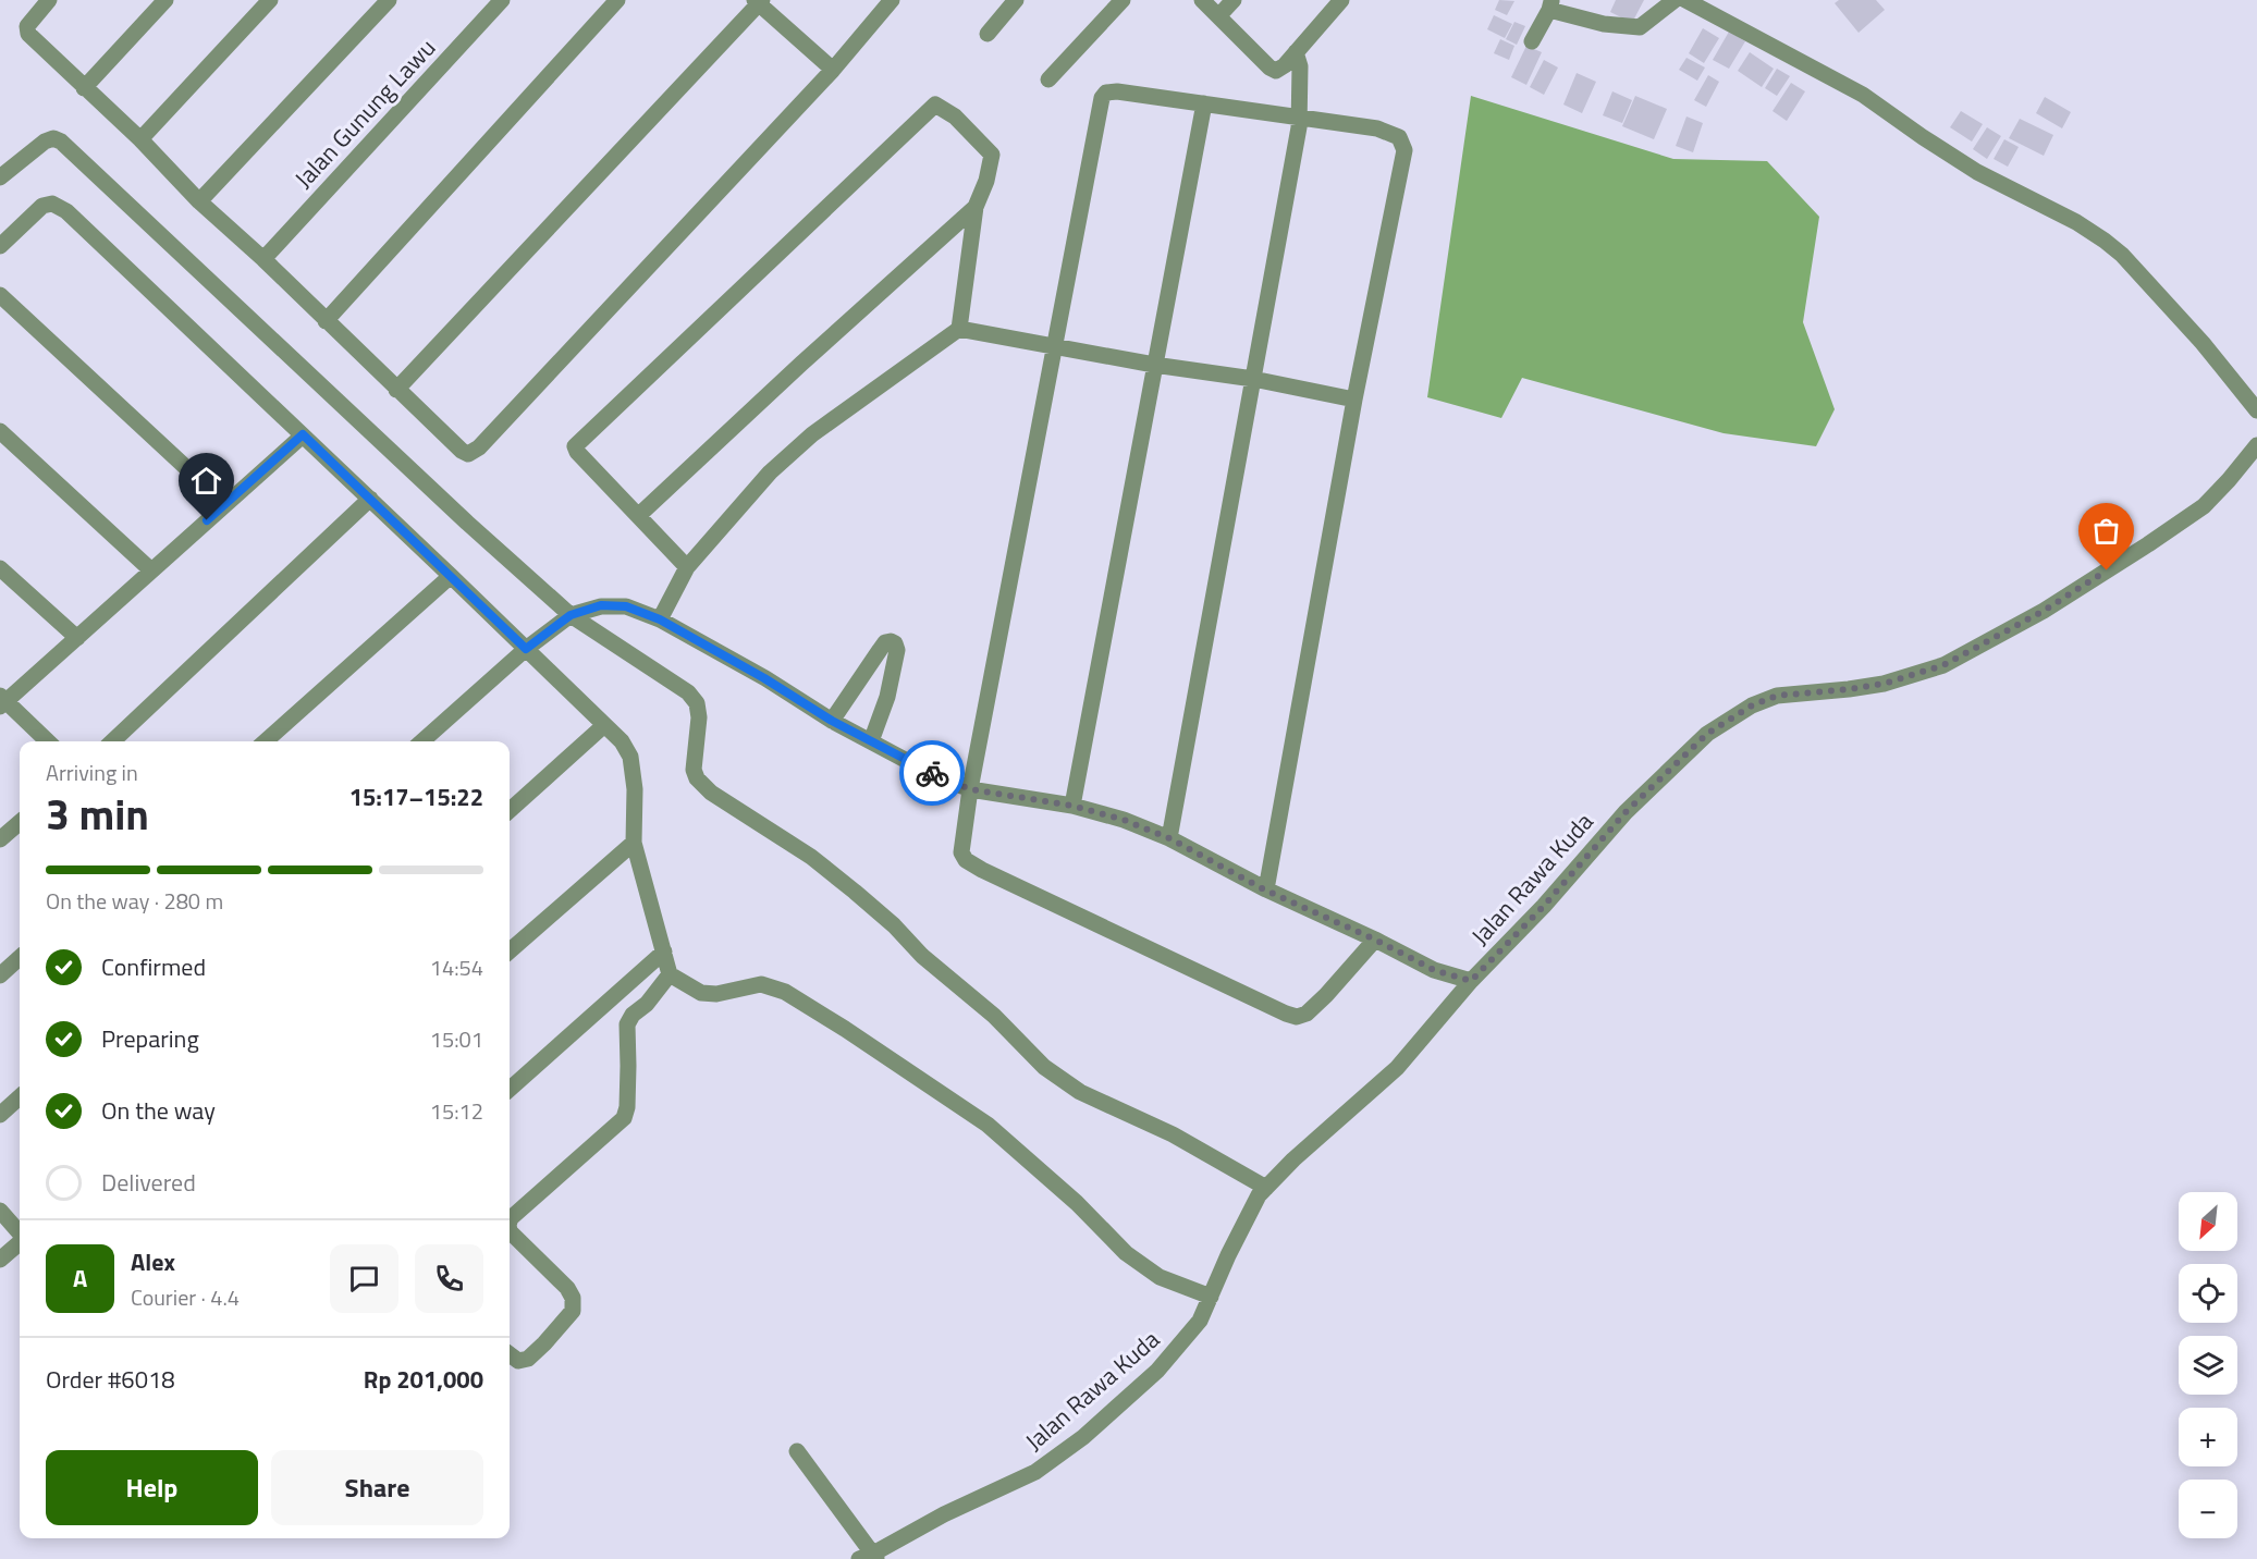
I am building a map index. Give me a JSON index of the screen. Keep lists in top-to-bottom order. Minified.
{"streets":{"street":["Jalan Gunung Lawu","Jalan Rawa Kuda"]},"north":"bottom left","page":{"heading":["3 min","Arriving in","15:17–15:22"],"panel":["Alex","Courier · 4.4","Order #6018","Rp 201,000"],"bar":"On the way · 280 m","list":[["Confirmed","14:54"],["Preparing","15:01"],["On the way","15:12"],"Delivered"],"map_buttons":["+","−"],"round":"A","buttons":["Help","Share"]}}
